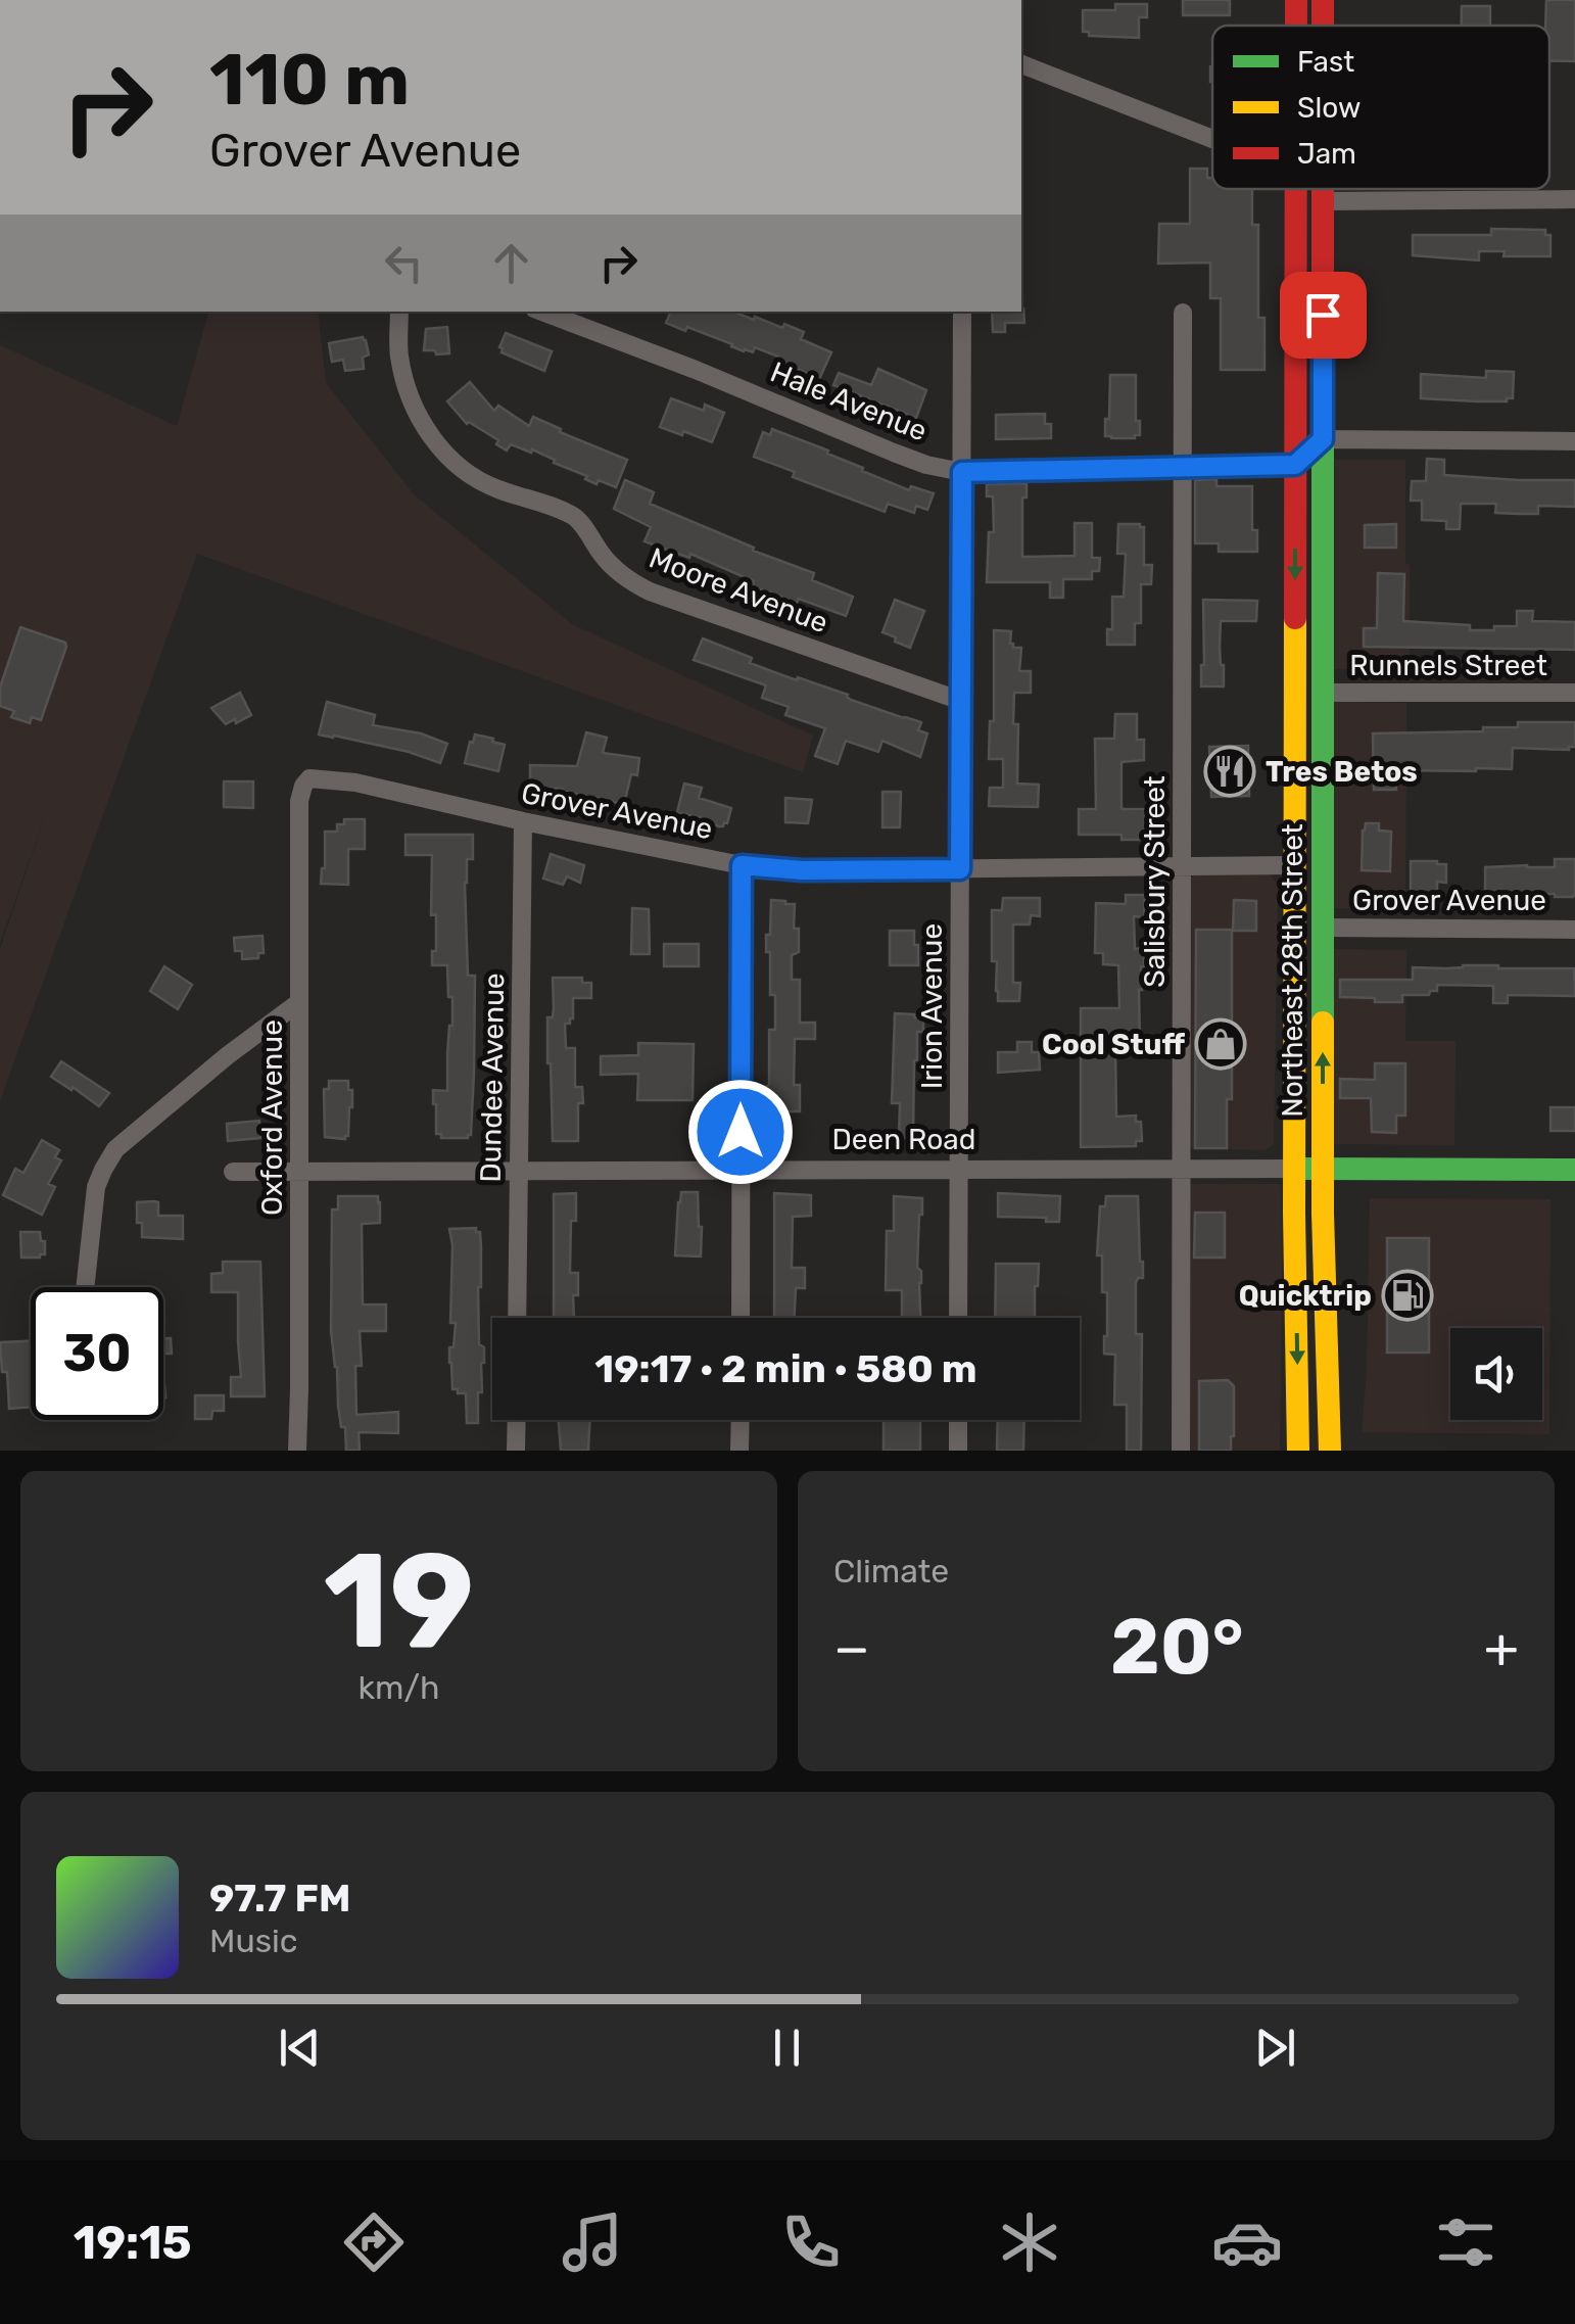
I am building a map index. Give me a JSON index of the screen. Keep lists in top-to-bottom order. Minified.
{"streets":{"main road":["Northeast 28th Street","Deen Road"],"street":["Hale Avenue","Moore Avenue","Runnels Street","Grover Avenue","Salisbury Street","Irion Avenue","Dundee Avenue","Oxford Avenue"]},"crossings":[["Hale Avenue","Salisbury Street"],["Hale Avenue","Northeast 28th Street"],["Hale Avenue","Irion Avenue"],["Moore Avenue","Irion Avenue"],["Runnels Street","Northeast 28th Street"],["Grover Avenue","Salisbury Street"],["Grover Avenue","Northeast 28th Street"],["Grover Avenue","Irion Avenue"],["Grover Avenue","Dundee Avenue"],["Grover Avenue","Oxford Avenue"],["Salisbury Street","Deen Road"],["Northeast 28th Street","Deen Road"],["Irion Avenue","Deen Road"],["Dundee Avenue","Deen Road"],["Oxford Avenue","Deen Road"]],"places":{"restaurant":["Tres Betos"],"shop":["Cool Stuff"],"fuel station":["Quicktrip"]},"legend":["Fast","Slow","Jam"],"page":{"turn":["110 m","Grover Avenue"],"limit":"30","trip":"19:17 · 2 min · 580 m","tile":[["19","km/h"],"Climate"],"heat":["−","20°","+"],"song":["97.7 FM","Music"],"tabs":"19:15"}}
